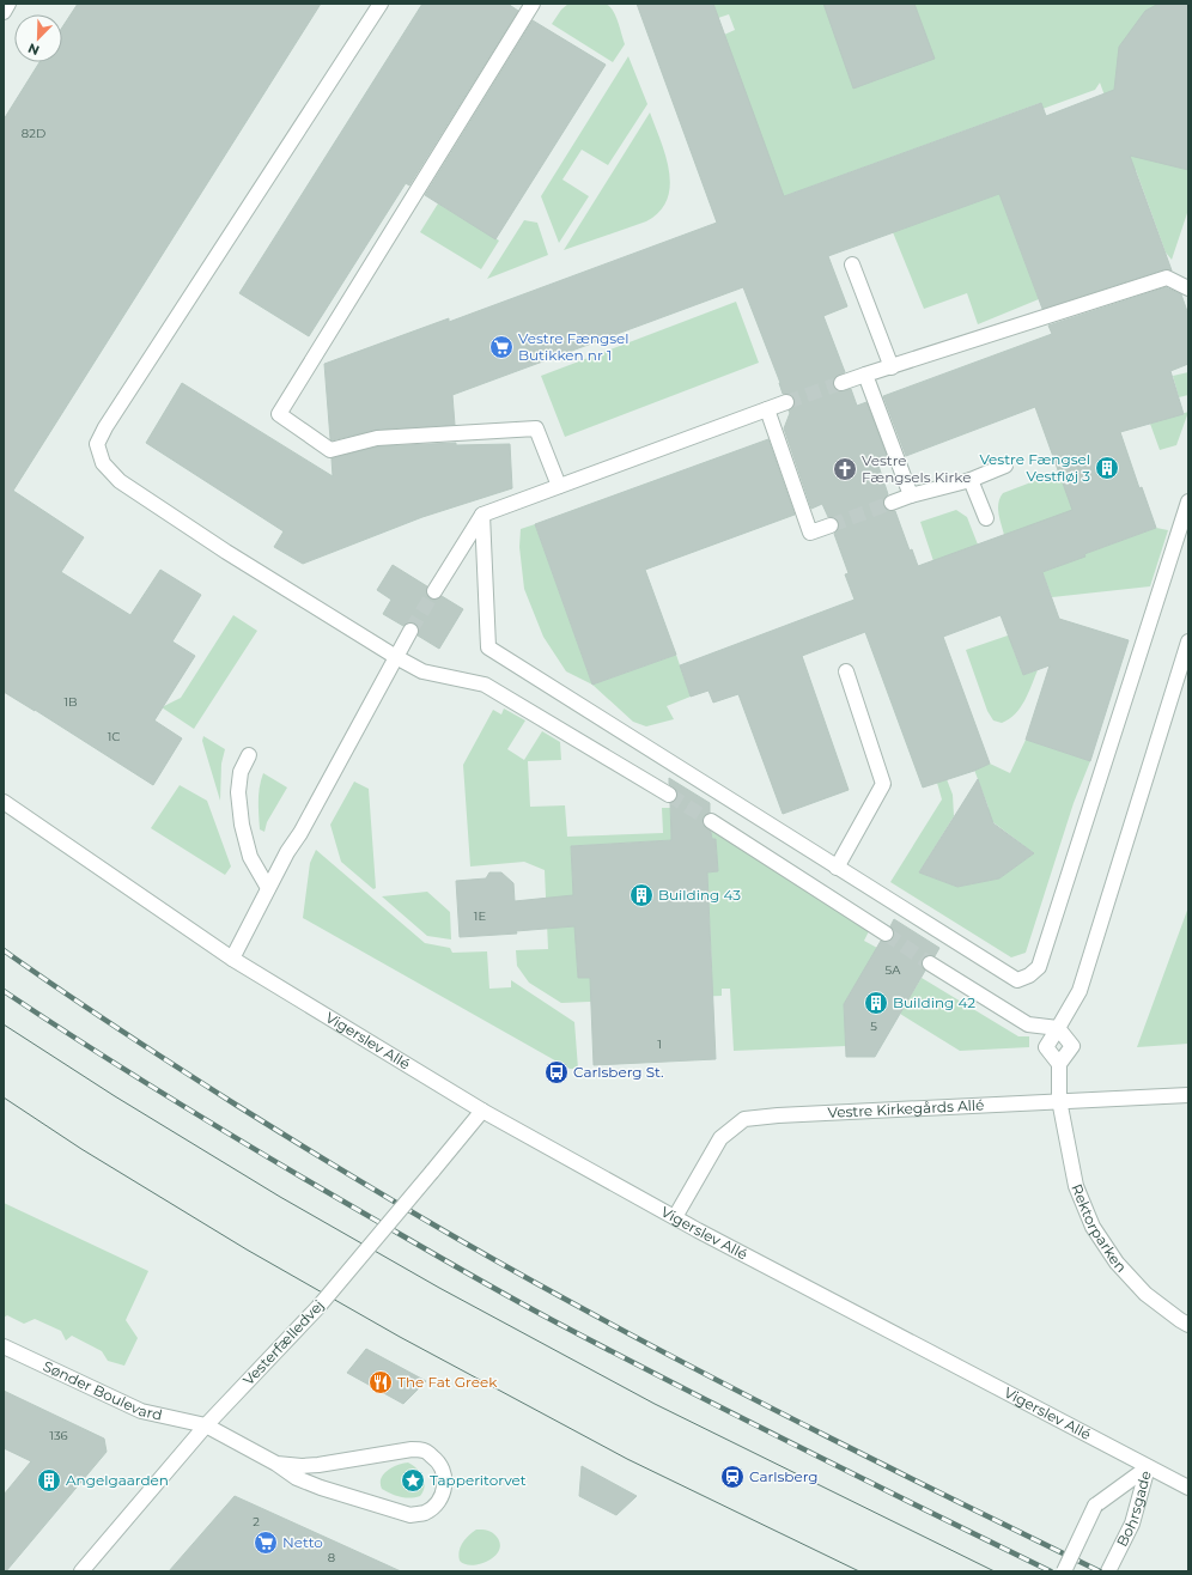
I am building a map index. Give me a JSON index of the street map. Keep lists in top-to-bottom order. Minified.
{"streets":{"street":["Vigerslev Allé","Vestre Kirkegårds Allé","Rektorparken","Vesterfælledvej","Sønder Boulevard","Bohrsgade"]},"crossings":[["Vigerslev Allé","Vestre Kirkegårds Allé"],["Vigerslev Allé","Vesterfælledvej"],["Vigerslev Allé","Bohrsgade"],["Vestre Kirkegårds Allé","Rektorparken"],["Vesterfælledvej","Sønder Boulevard"]],"places":{"supermarket":["Vestre Fængsel Butikken nr 1","Netto"],"building":["Vestre Fængsel Vestfløj 3","Building 43","Building 42","Angelgaarden"],"church":["Vestre Fængsels Kirke"],"bus stop":["Carlsberg St."],"restaurant":["The Fat Greek"],"station":["Carlsberg"],"place":["Tapperitorvet"]},"house_numbers":["82D","1B","1C","1E","5A","5","1","136","2","8"],"north":"bottom left"}
